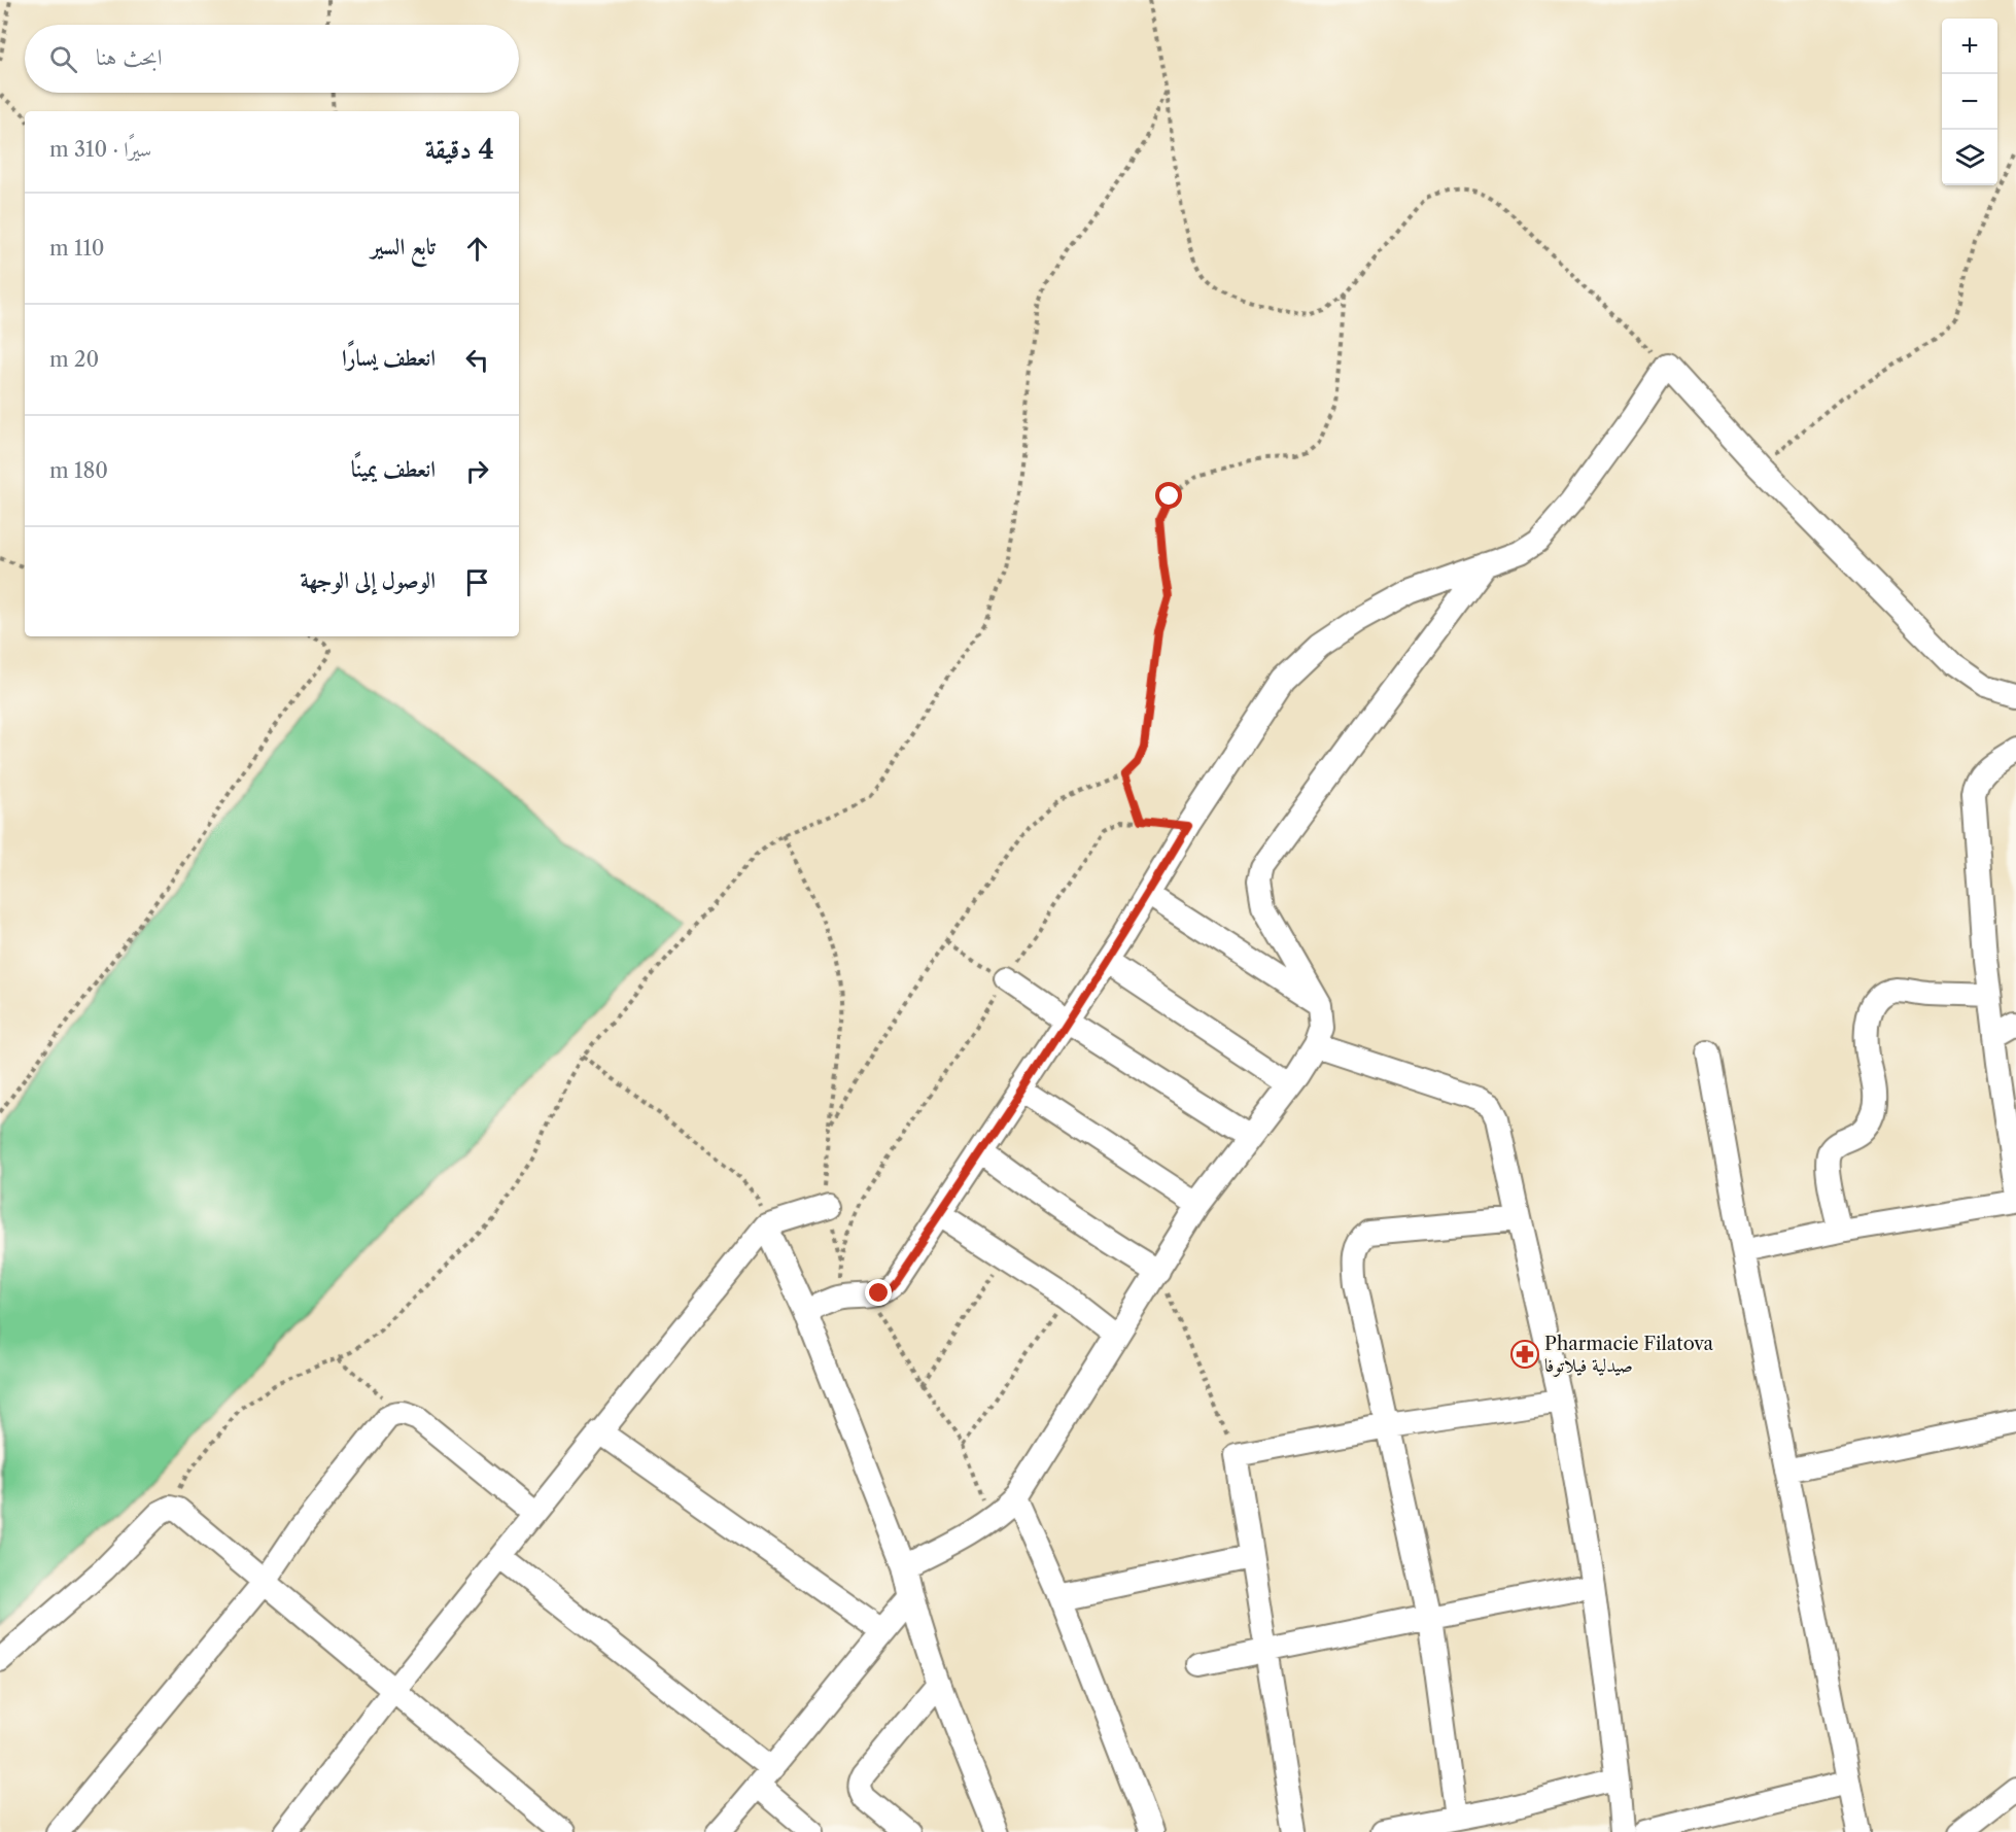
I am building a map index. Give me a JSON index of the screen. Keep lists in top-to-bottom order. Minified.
{"places":{"pharmacy":["Pharmacie Filatova صيدلية فيلاتوفا"]},"page":{"map_buttons":["+","−"],"search":"ابحث هنا","heading":["4 دقيقة","سيرًا · 310 m"],"list":[["تابع السير","110 m"],["انعطف يسارًا","20 m"],["انعطف يمينًا","180 m"],"الوصول إلى الوجهة"]}}
